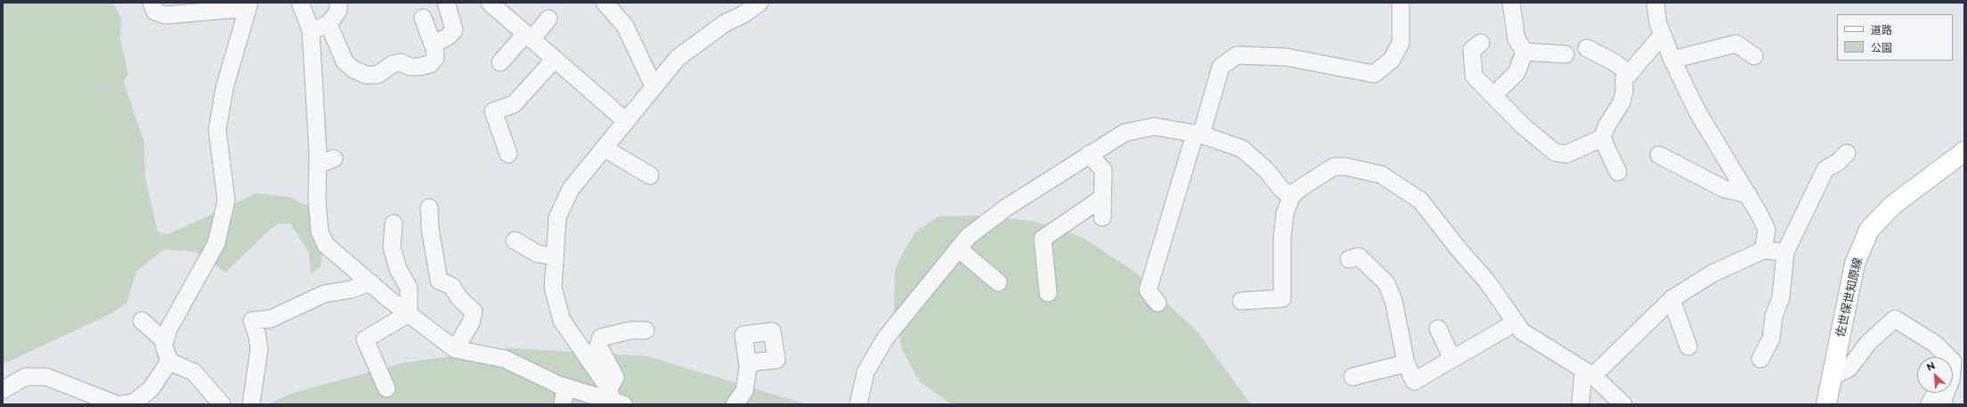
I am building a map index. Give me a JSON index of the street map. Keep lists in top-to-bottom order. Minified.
{"streets":{"main road":["佐世保世知原線"]},"legend":["道路","公園"],"north":"top left"}
